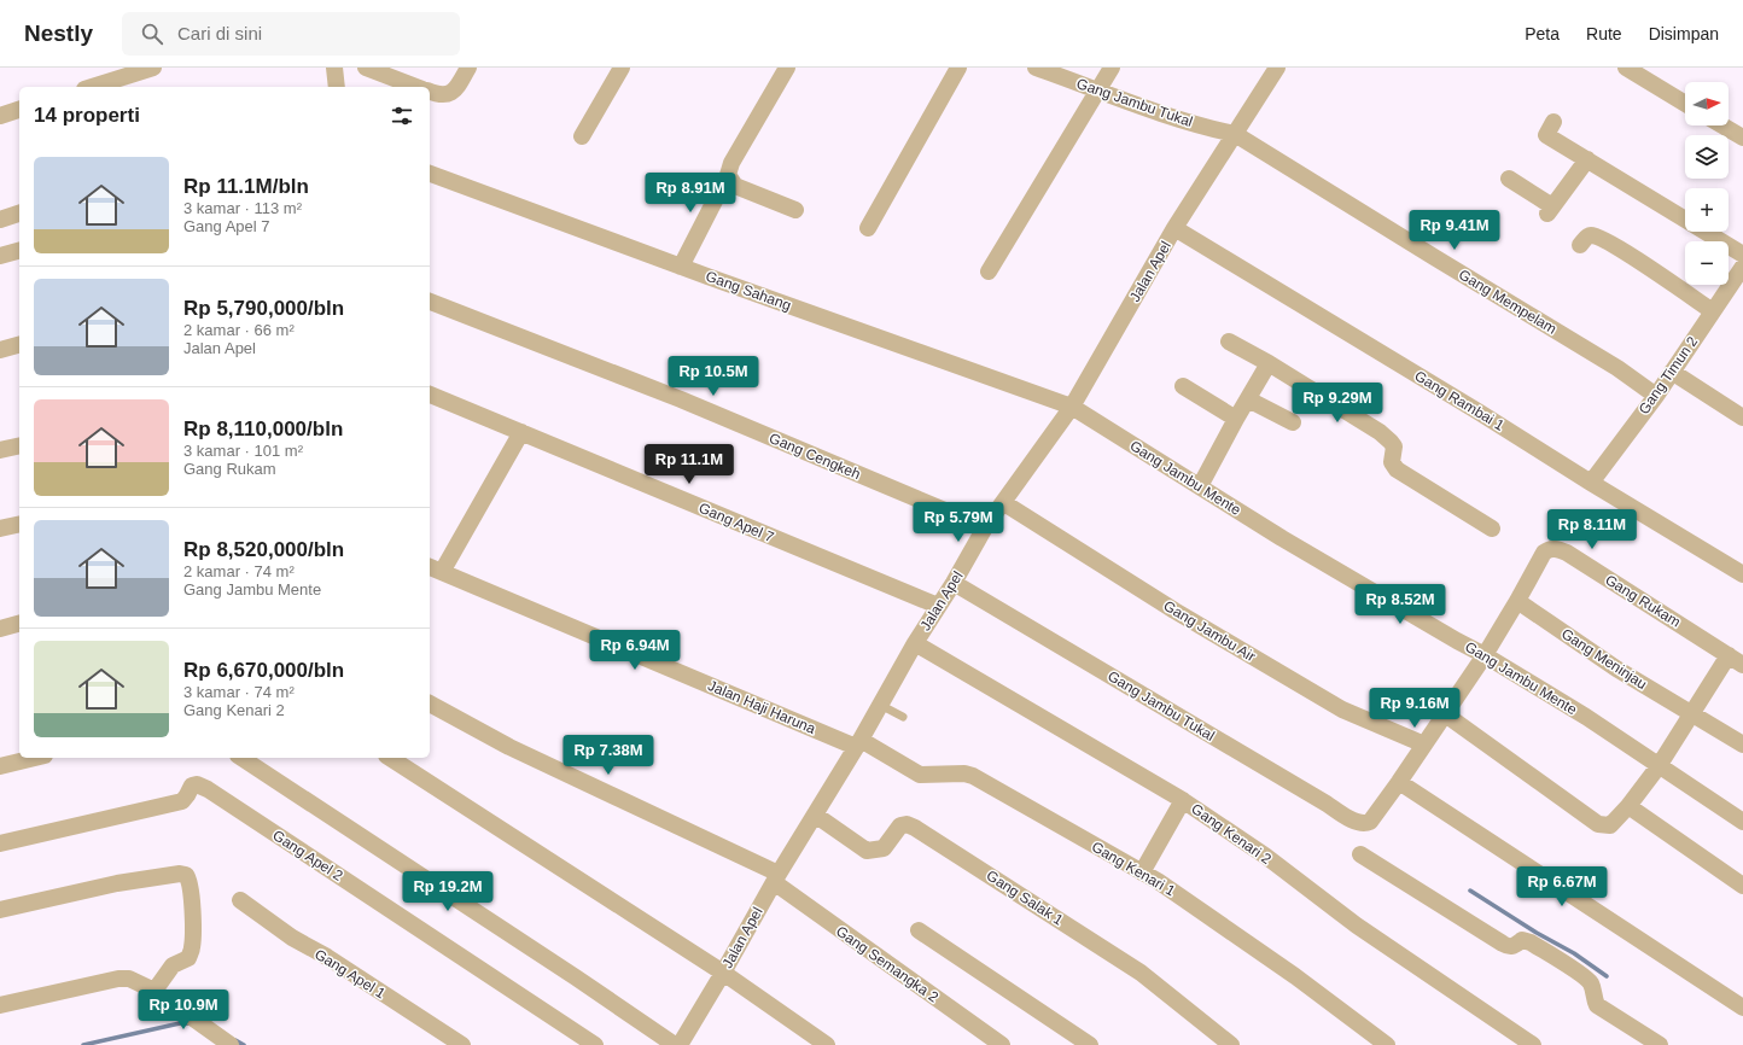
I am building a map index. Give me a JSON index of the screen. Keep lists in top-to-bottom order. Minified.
{"streets":{"street":["Gang Jambu Tukal","Jalan Apel","Gang Sahang","Gang Mempelam","Gang Timun 2","Gang Rambai 1","Gang Cengkeh","Gang Jambu Mente","Gang Apel 7","Gang Rukam","Gang Jambu Air","Gang Meninjau","Jalan Haji Haruna","Gang Kenari 2","Gang Apel 2","Gang Kenari 1","Gang Salak 1","Gang Semangka 2","Gang Apel 1"]},"crossings":[["Gang Jambu Tukal","Jalan Apel"],["Gang Jambu Tukal","Gang Mempelam"],["Gang Jambu Tukal","Gang Rukam"],["Jalan Apel","Gang Sahang"],["Jalan Apel","Gang Mempelam"],["Jalan Apel","Gang Rambai 1"],["Jalan Apel","Gang Cengkeh"],["Jalan Apel","Gang Jambu Mente"],["Jalan Apel","Gang Apel 7"],["Jalan Apel","Gang Jambu Air"],["Jalan Apel","Jalan Haji Haruna"],["Jalan Apel","Gang Kenari 2"],["Jalan Apel","Gang Kenari 1"],["Jalan Apel","Gang Salak 1"],["Jalan Apel","Gang Semangka 2"],["Gang Sahang","Gang Jambu Mente"],["Gang Mempelam","Gang Timun 2"],["Gang Timun 2","Gang Rambai 1"],["Gang Jambu Mente","Gang Rukam"],["Gang Rukam","Gang Jambu Air"],["Gang Rukam","Gang Meninjau"],["Jalan Haji Haruna","Gang Kenari 1"]],"north":"right","page":{"header":"Nestly","search":"Cari di sini","nav":["Peta","Rute","Disimpan"],"map_buttons":["+","−"],"heading":"14 properti","list":[{"name":"Rp 11.1M/bln","note":"3 kamar · 113 m² · Gang Apel 7"},{"name":"Rp 5,790,000/bln","note":"2 kamar · 66 m² · Jalan Apel"},{"name":"Rp 8,110,000/bln","note":"3 kamar · 101 m² · Gang Rukam"},{"name":"Rp 8,520,000/bln","note":"2 kamar · 74 m² · Gang Jambu Mente"},{"name":"Rp 6,670,000/bln","note":"3 kamar · 74 m² · Gang Kenari 2"}],"price":["Rp 8.91M","Rp 9.41M","Rp 10.5M","Rp 9.29M","Rp 11.1M","Rp 5.79M","Rp 8.11M","Rp 8.52M","Rp 6.94M","Rp 9.16M","Rp 7.38M","Rp 6.67M","Rp 19.2M","Rp 10.9M"]}}
